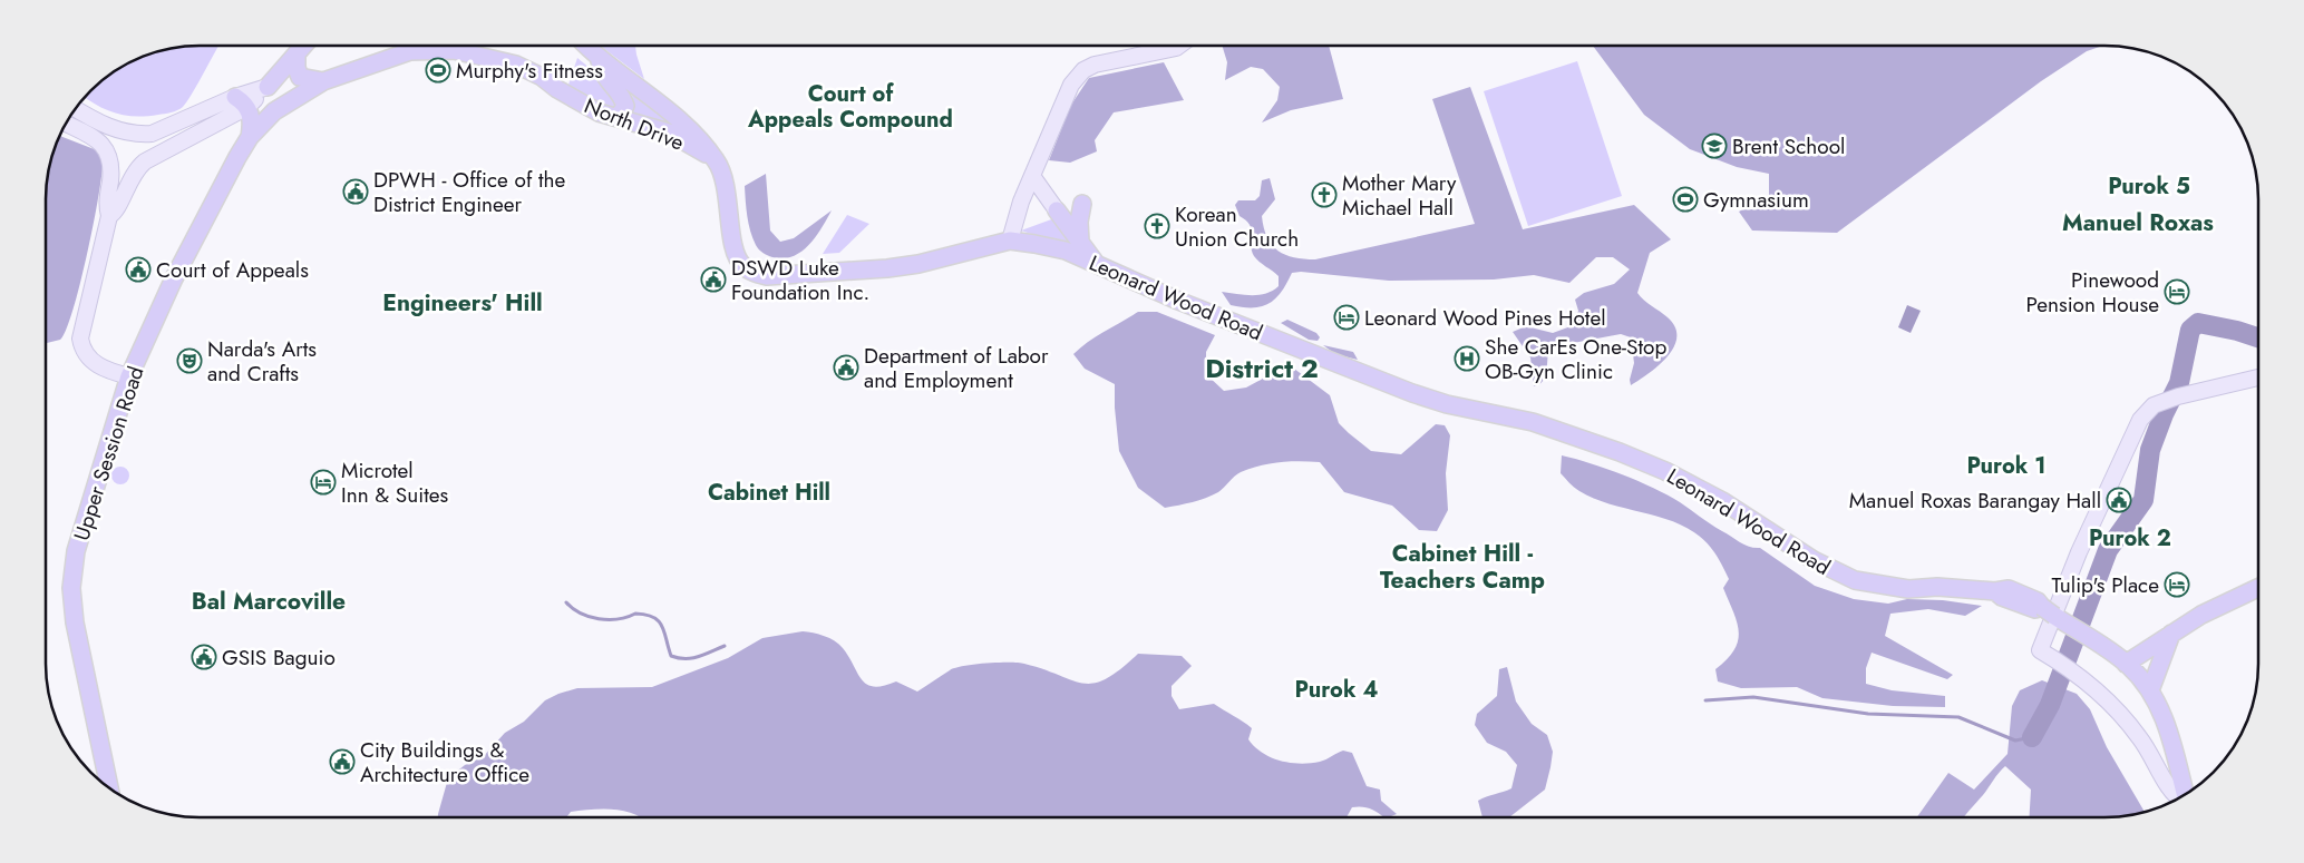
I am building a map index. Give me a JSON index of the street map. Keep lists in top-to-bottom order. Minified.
{"streets":{"main road":["North Drive","Leonard Wood Road","Upper Session Road"]},"crossings":[["North Drive","Leonard Wood Road"],["North Drive","Upper Session Road"]],"districts":["Court of Appeals Compound","Purok 5","Manuel Roxas","Engineers' Hill","District 2","Purok 1","Cabinet Hill","Purok 2","Cabinet Hill - Teachers Camp","Bal Marcoville","Purok 4"],"places":{"sports":["Murphy's Fitness","Gymnasium"],"school or university":["Brent School"],"public building":["DPWH - Office of the District Engineer","Court of Appeals","DSWD Luke Foundation Inc.","Department of Labor and Employment","Manuel Roxas Barangay Hall","GSIS Baguio","City Buildings & Architecture Office"],"church":["Mother Mary Michael Hall","Korean Union Church"],"hotel":["Pinewood Pension House","Leonard Wood Pines Hotel","Microtel Inn & Suites","Tulip's Place"],"hospital":["She CarEs One-Stop OB-Gyn Clinic"],"theatre":["Narda's Arts and Crafts"]}}
